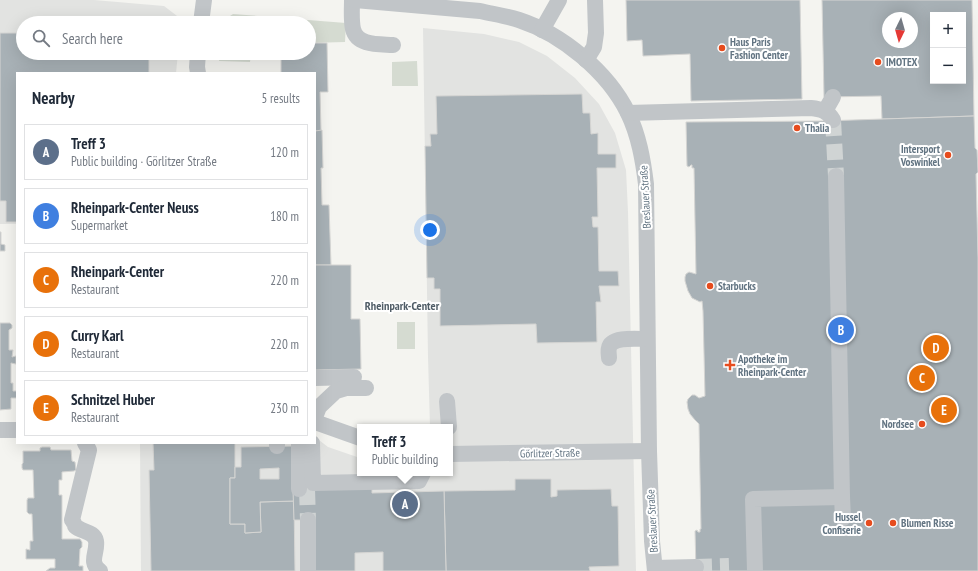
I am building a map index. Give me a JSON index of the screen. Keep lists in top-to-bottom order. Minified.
{"streets":{"street":["Breslauer Straße","Görlitzer Straße"]},"crossings":[["Breslauer Straße","Görlitzer Straße"]],"districts":["Rheinpark-Center"],"places":{"other":["Haus Paris Fashion Center","IMOTEX","Thalia","Intersport Voswinkel","Starbucks","Nordsee","Hussel Confiserie","Blumen Risse"],"health":["Apotheke im Rheinpark-Center"]},"north":"bottom","page":{"map_buttons":["+","−"],"search":"Search here","heading":["Nearby","5 results"],"list":[{"mark":"A","name":"Treff 3","note":"Public building · Görlitzer Straße","value":"120 m"},{"mark":"B","name":"Rheinpark-Center Neuss","note":"Supermarket","value":"180 m"},{"mark":"C","name":"Rheinpark-Center","note":"Restaurant","value":"220 m"},{"mark":"D","name":"Curry Karl","note":"Restaurant","value":"220 m"},{"mark":"E","name":"Schnitzel Huber","note":"Restaurant","value":"230 m"}],"pins":["B","D","C","E","A"],"popup":["Treff 3","Public building"]}}
